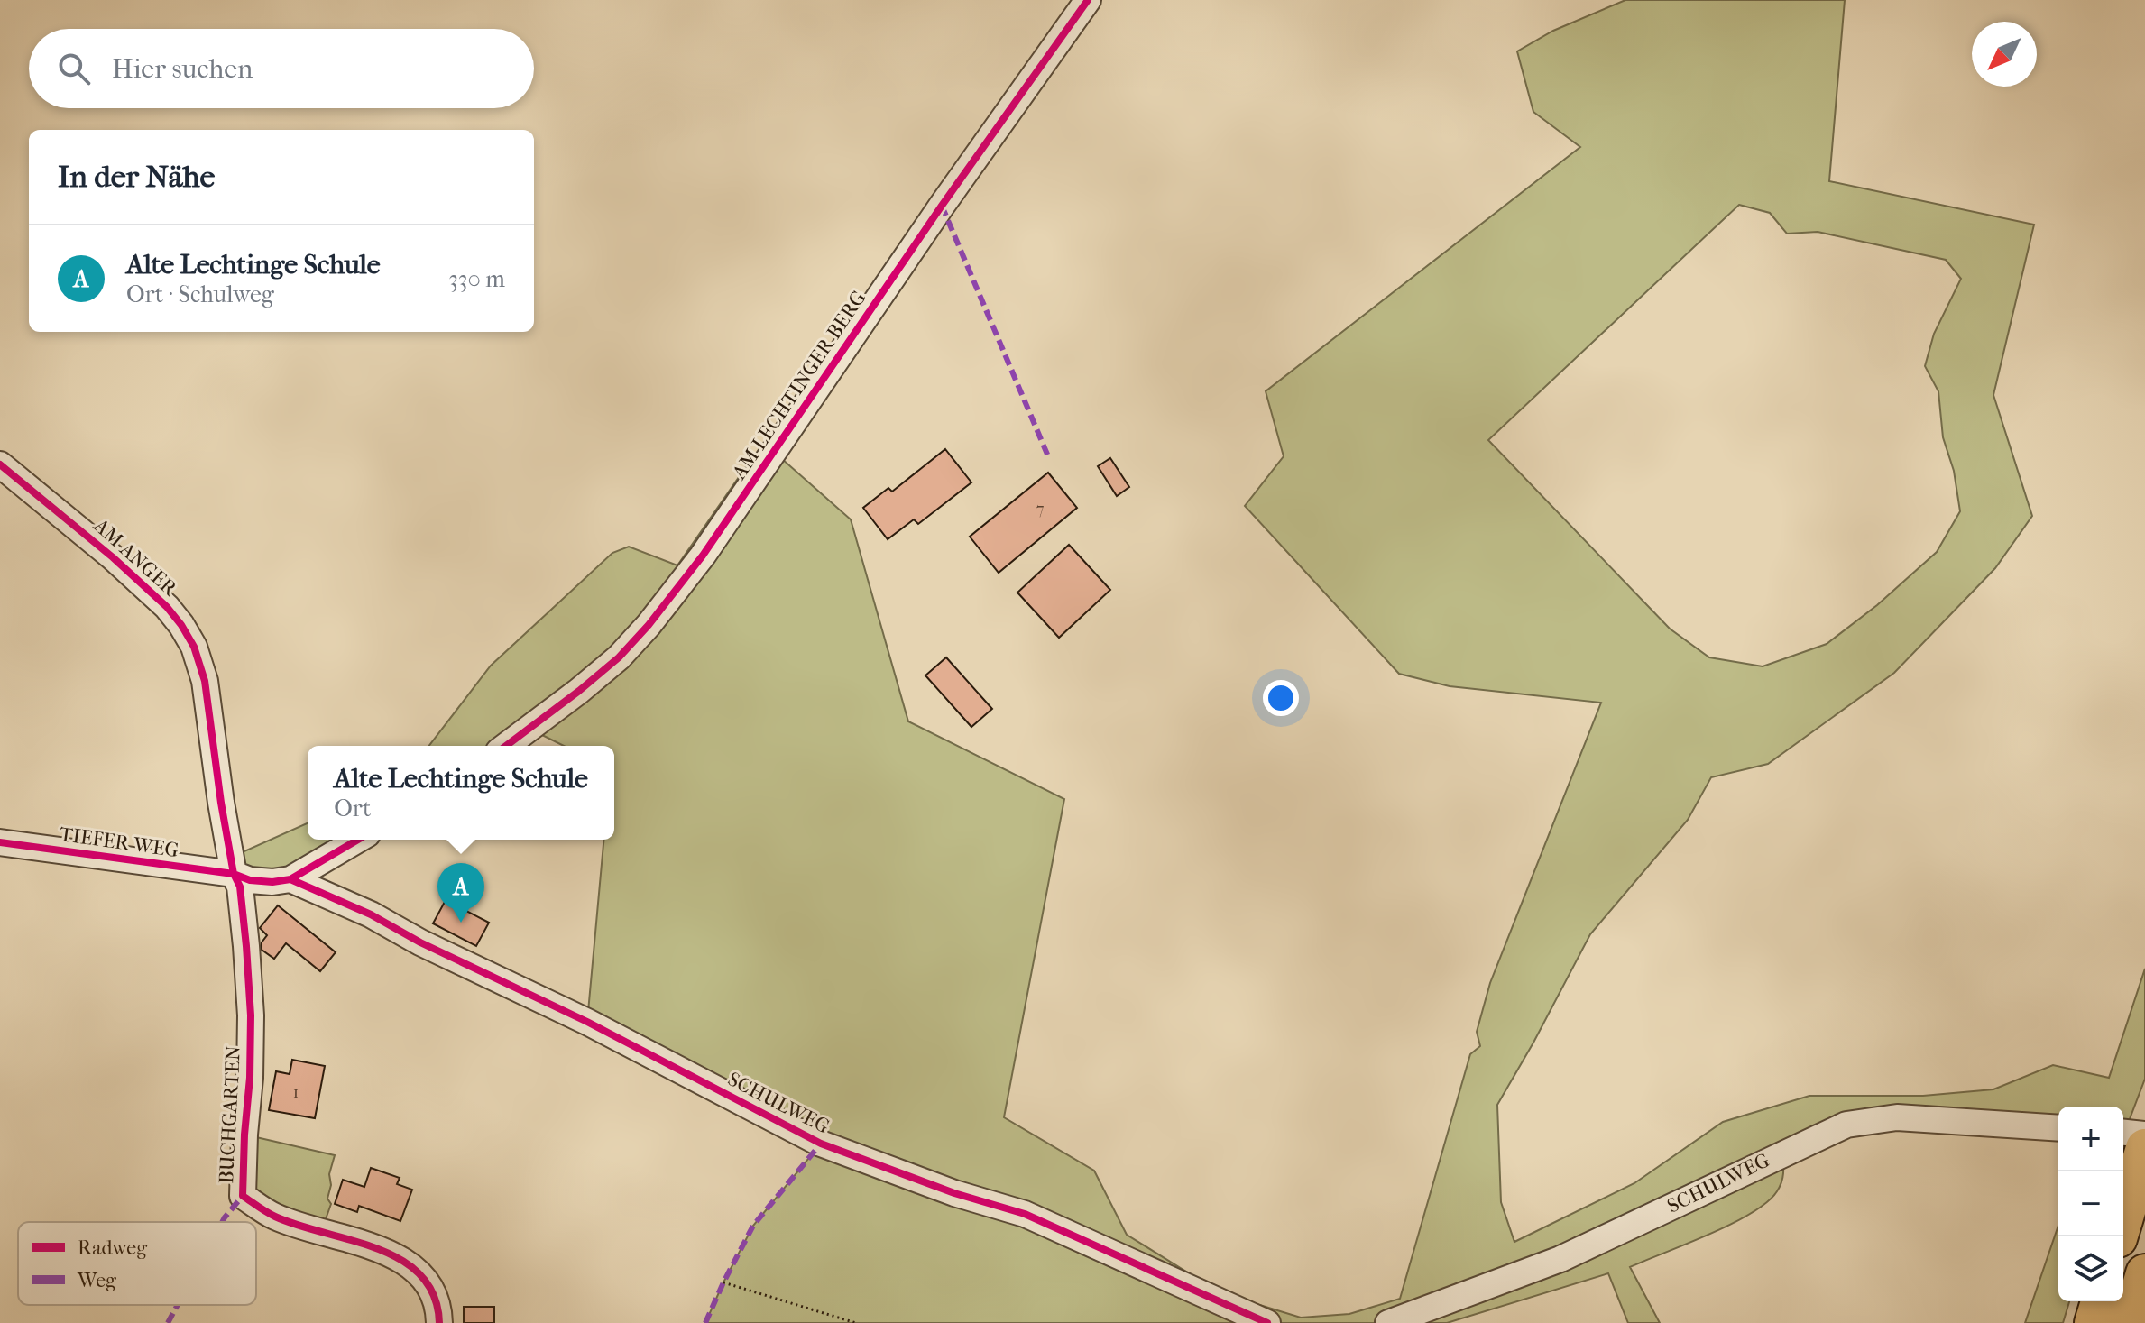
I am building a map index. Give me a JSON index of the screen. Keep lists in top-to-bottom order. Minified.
{"streets":{"street":["AM LECHTINGER BERG","AM ANGER","TIEFER WEG","SCHULWEG","BUCHGARTEN"]},"crossings":[["AM ANGER","TIEFER WEG"],["AM ANGER","BUCHGARTEN"],["TIEFER WEG","BUCHGARTEN"]],"house_numbers":["7","1"],"legend":["Radweg","Weg"],"north":"bottom left","page":{"search":"Hier suchen","heading":"In der Nähe","list":[{"mark":"A","name":"Alte Lechtinge Schule","note":"Ort · Schulweg","value":"330 m"}],"popup":["Alte Lechtinge Schule","Ort"],"pins":"A","map_buttons":["+","−"]}}
